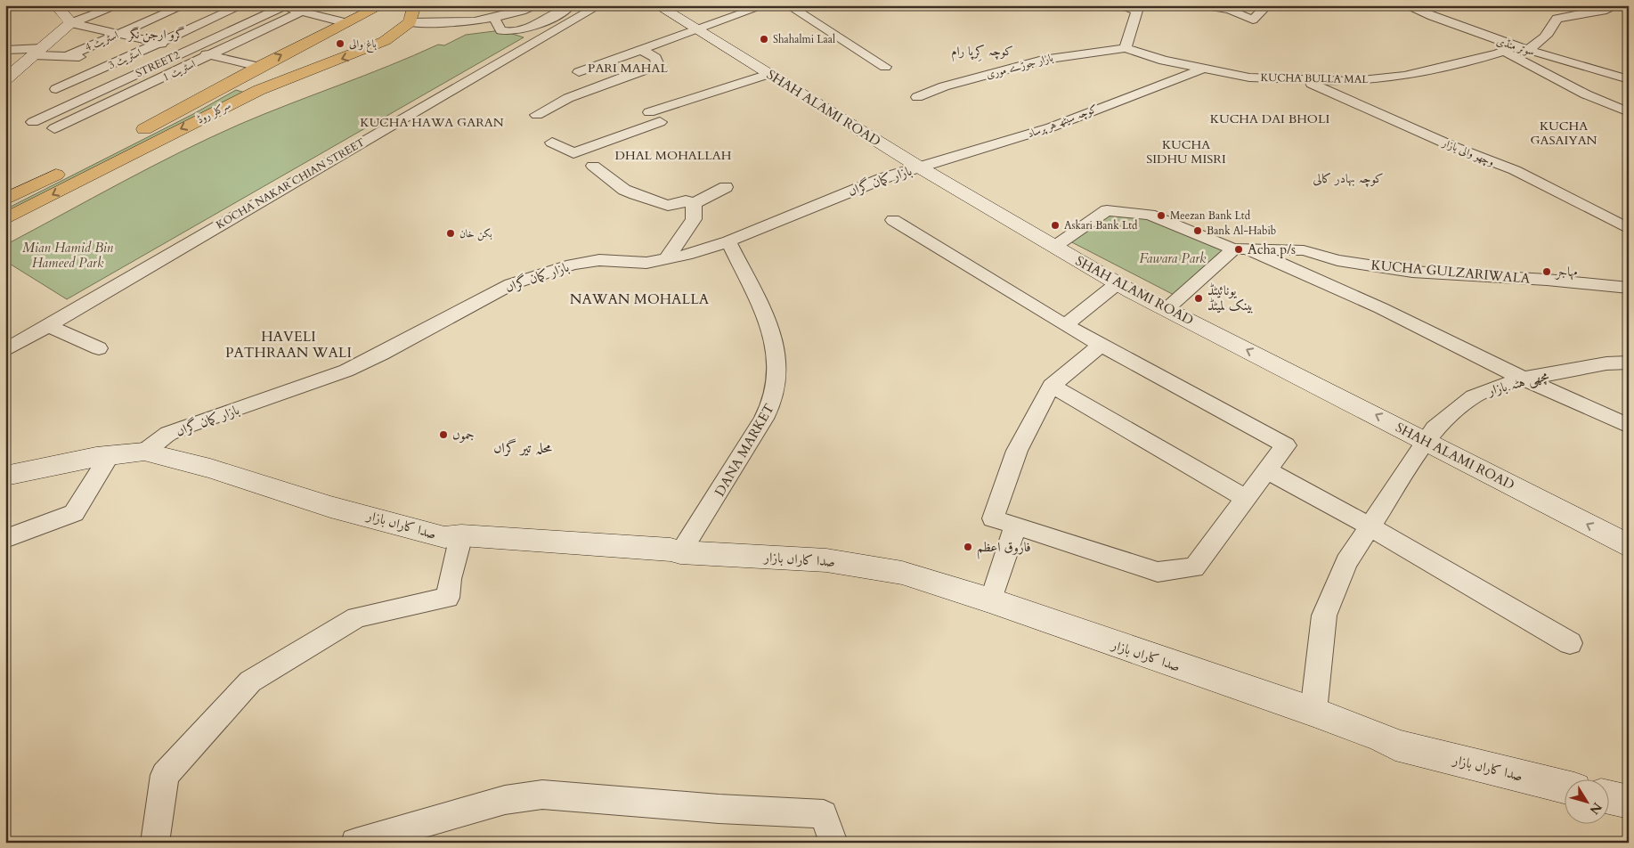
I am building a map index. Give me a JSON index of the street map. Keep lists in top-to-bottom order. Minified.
{"streets":{"main road":["سرکلر روڈ"],"street":["اسٹریٹ 4","سوتر منڈی","اسٹریٹ 3","STREET2","بازار جوڑے موری","اسٹریٹ 1","KUCHA BULLA MAL","SHAH ALAMI ROAD","کوچہ سیٹھ ہر پرساد","وچھو والی بازار","بازار کمان گراں","KOCHA NAKAR CHIAN STREET","KUCHA GULZARIWALA","مچھی ہٹہ بازار","DANA MARKET","صدا کاراں بازار"]},"crossings":[["سوتر منڈی","KUCHA BULLA MAL"],["بازار جوڑے موری","KUCHA BULLA MAL"],["KUCHA BULLA MAL","کوچہ سیٹھ ہر پرساد"],["KUCHA BULLA MAL","وچھو والی بازار"],["SHAH ALAMI ROAD","کوچہ سیٹھ ہر پرساد"],["SHAH ALAMI ROAD","بازار کمان گراں"],["SHAH ALAMI ROAD","مچھی ہٹہ بازار"],["کوچہ سیٹھ ہر پرساد","بازار کمان گراں"],["بازار کمان گراں","DANA MARKET"],["بازار کمان گراں","صدا کاراں بازار"],["مچھی ہٹہ بازار","صدا کاراں بازار"],["DANA MARKET","صدا کاراں بازار"]],"districts":["گرو ارجن نگر","کوچہ کِرپا رام","PARI MAHAL","KUCHA DAI BHOLI","KUCHA HAWA GARAN","KUCHA GASAIYAN","KUCHA SIDHU MISRI","DHAL MOHALLAH","کوچہ بہادر کالی","NAWAN MOHALLA","HAVELI PATHRAAN WALI","محلہ تیر گراں"],"parks":["Mian Hamid Bin Hameed Park","Fawara Park"],"places":["Shahalmi Laal","باغ والی","Meezan Bank Ltd","Askari Bank Ltd","Bank Al-Habib","بکن خان","Acha p/s","مہاجر","یونائیٹڈ بینک لمیٹڈ","جموں","فاروق اعظم"],"north":"bottom right"}
